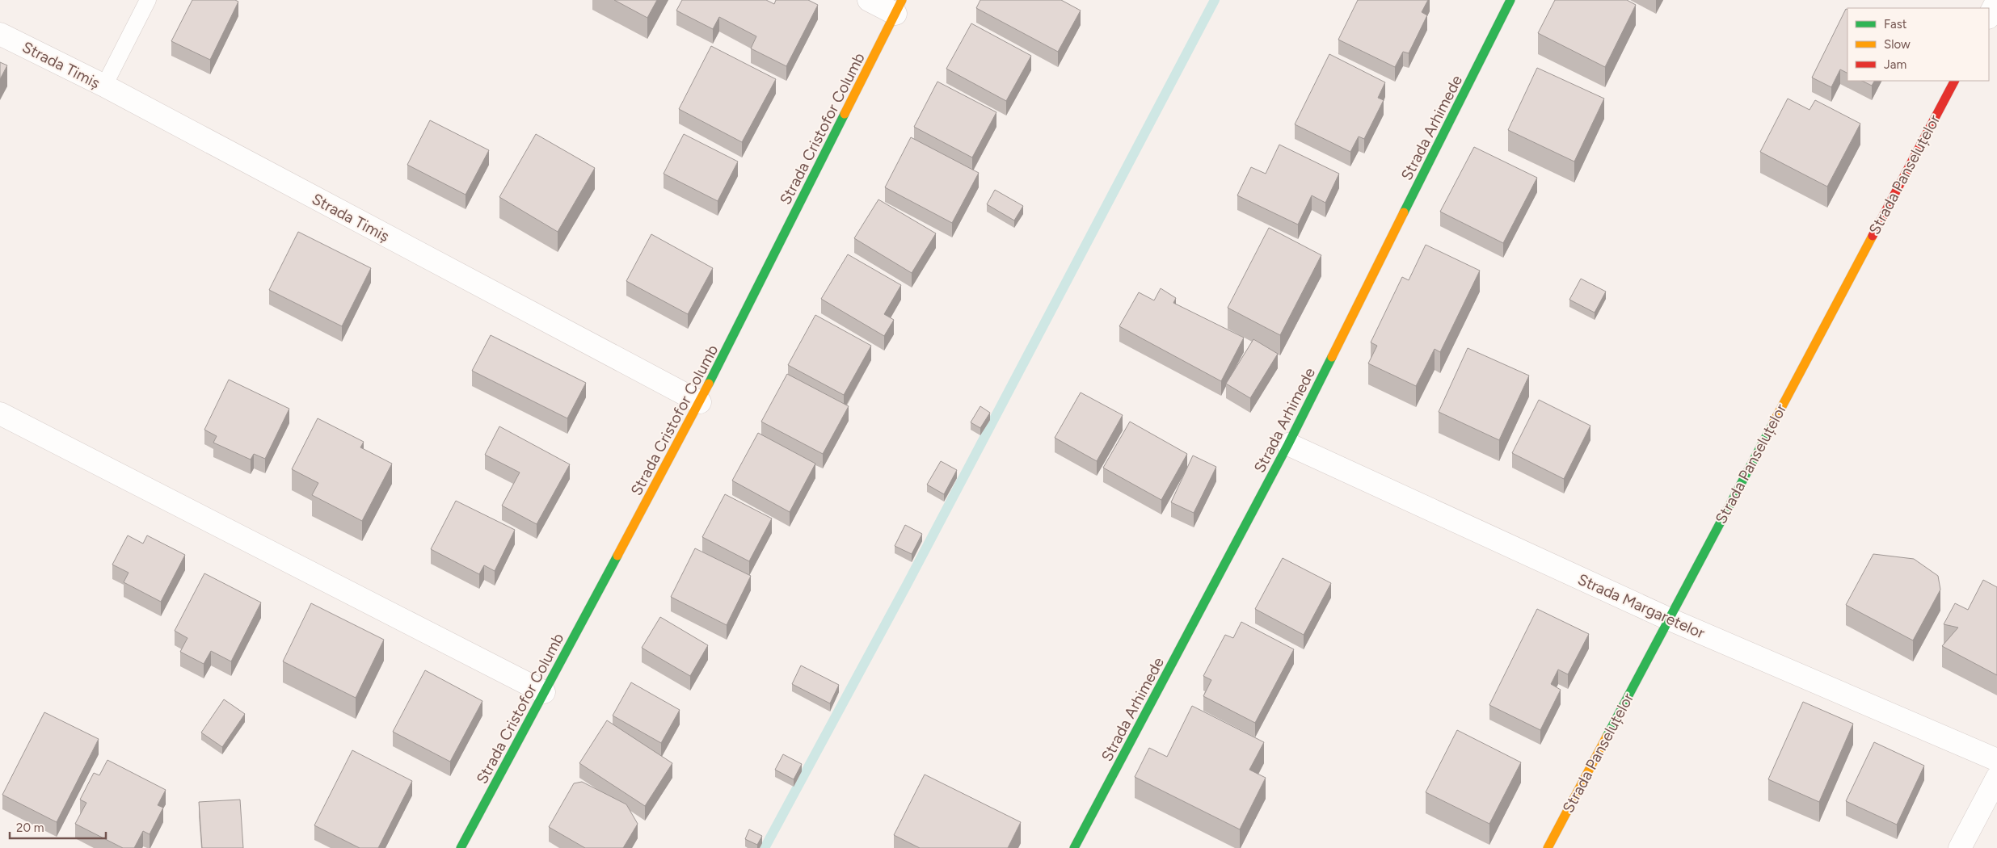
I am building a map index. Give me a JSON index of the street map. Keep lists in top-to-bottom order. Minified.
{"streets":{"street":["Strada Timiș","Strada Arhimede","Strada Cristofor Columb","Strada Panseluțelor","Strada Margaretelor"]},"crossings":[["Strada Timiș","Strada Cristofor Columb"],["Strada Arhimede","Strada Margaretelor"],["Strada Panseluțelor","Strada Margaretelor"]],"legend":["Fast","Slow","Jam"],"scale_bar":"20 m"}
